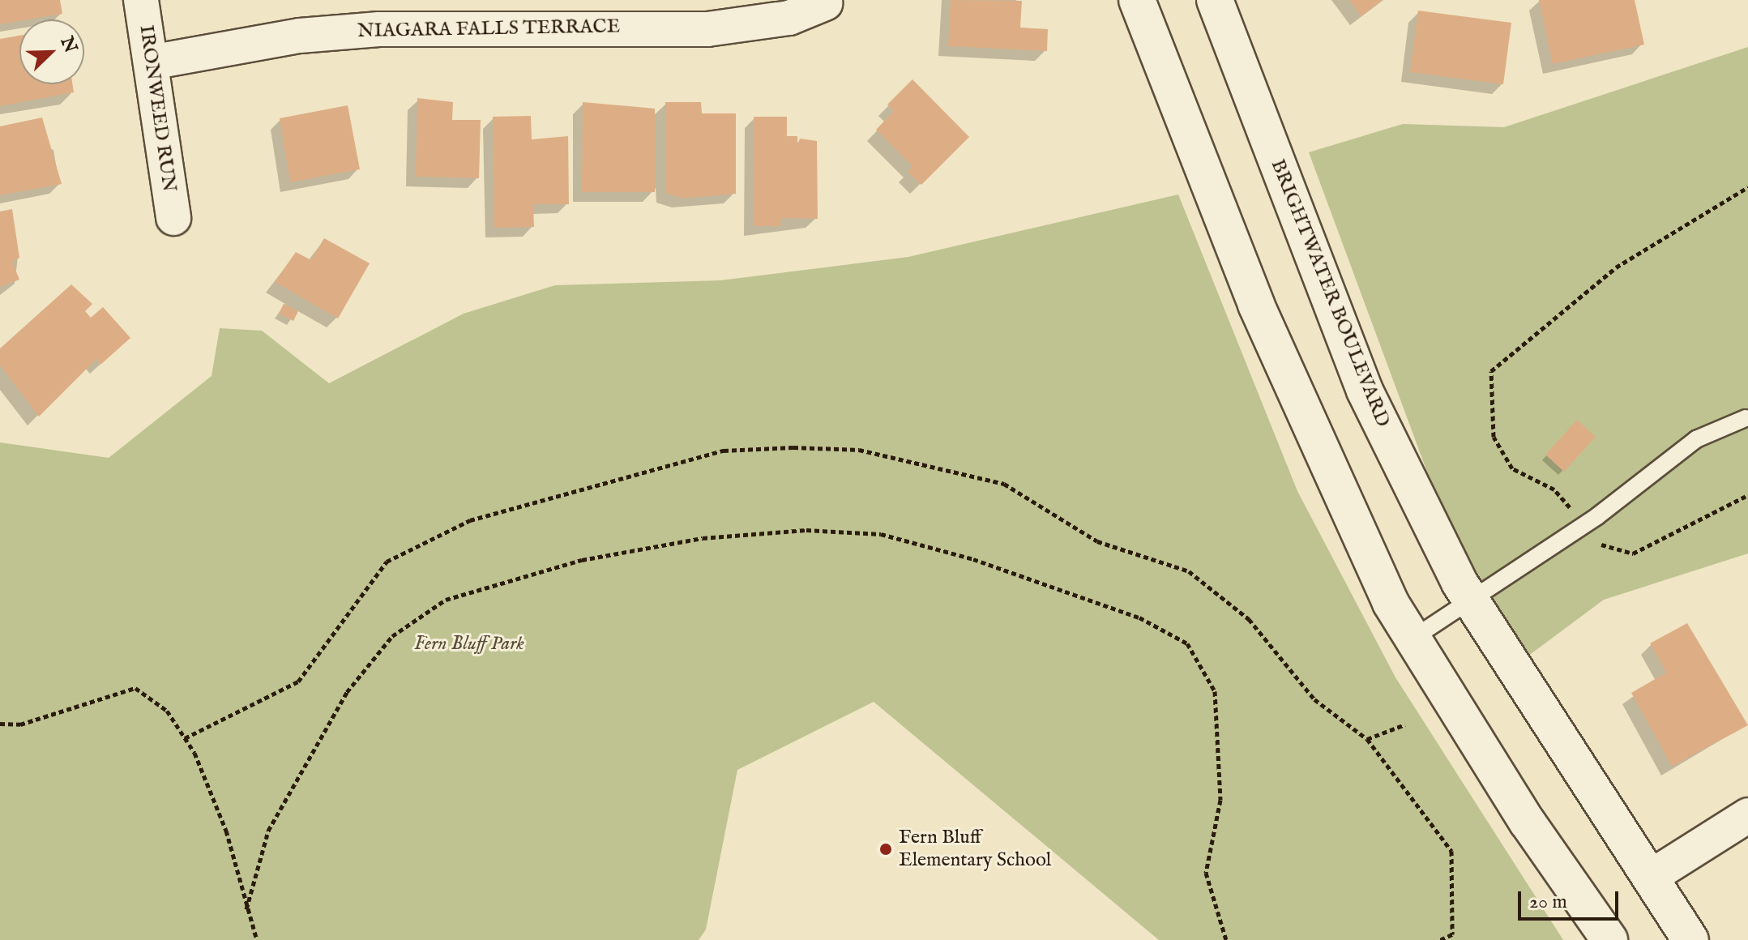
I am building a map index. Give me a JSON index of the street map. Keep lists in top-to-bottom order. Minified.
{"streets":{"street":["NIAGARA FALLS TERRACE","IRONWEED RUN","BRIGHTWATER BOULEVARD"]},"crossings":[["NIAGARA FALLS TERRACE","IRONWEED RUN"]],"parks":["Fern Bluff Park"],"places":["Fern Bluff Elementary School"],"scale_bar":"20 m","north":"top right"}
